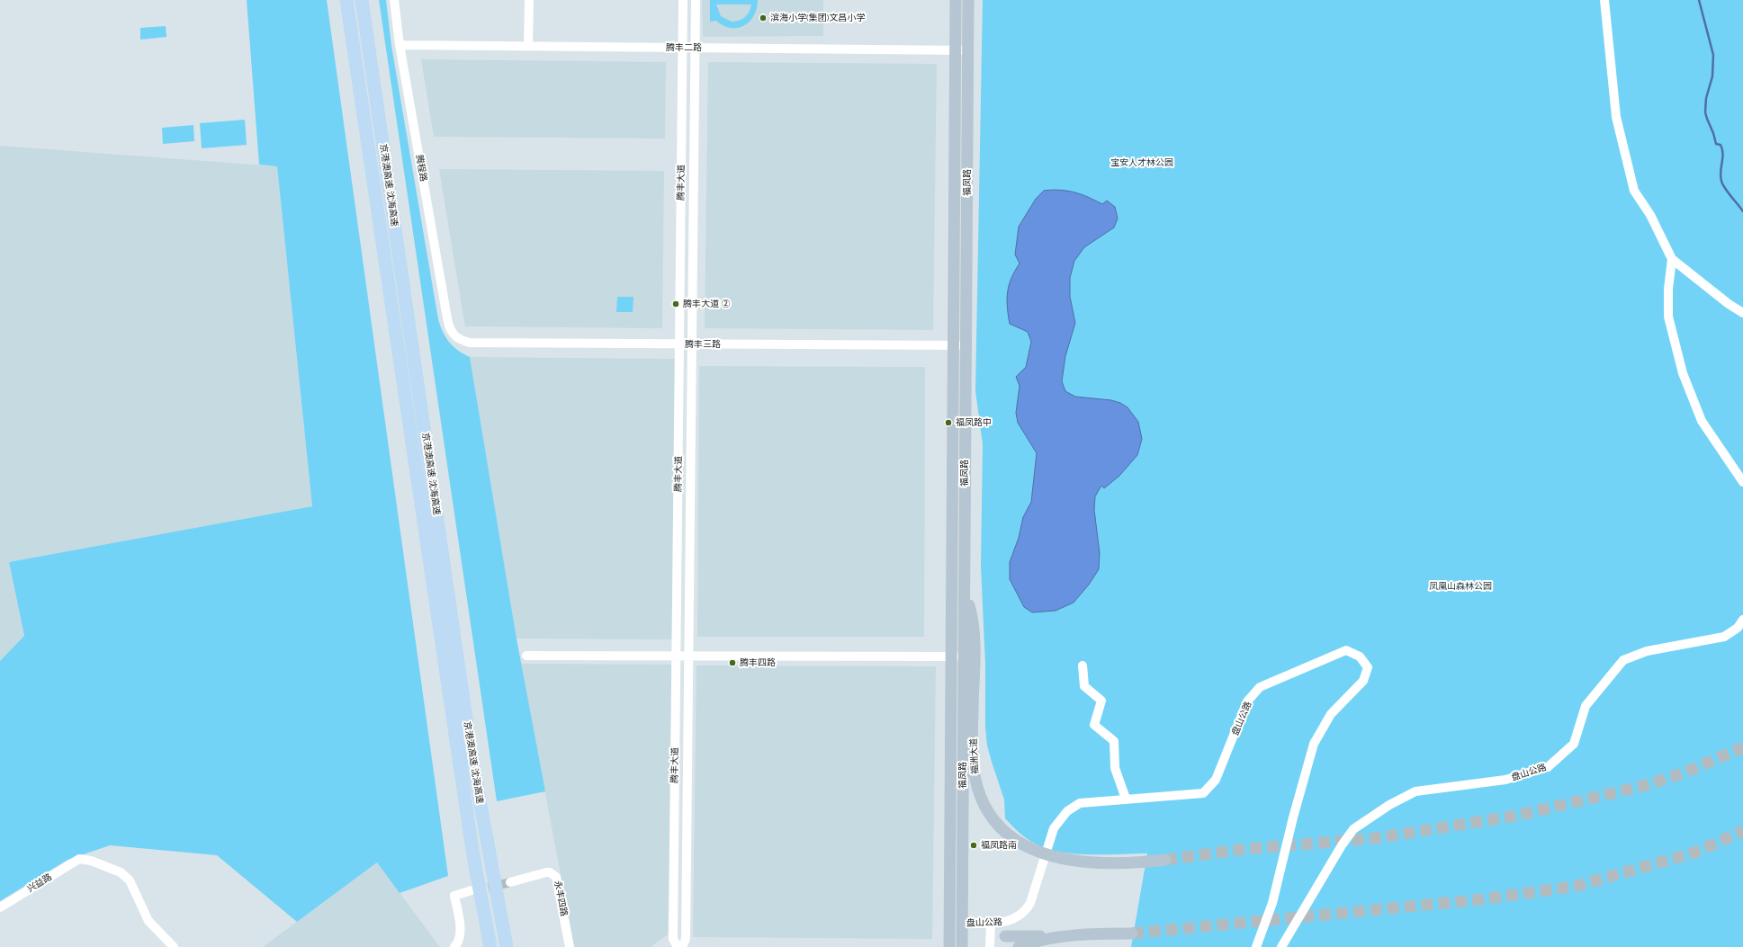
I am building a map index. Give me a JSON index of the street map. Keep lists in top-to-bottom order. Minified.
{"streets":{"highway":["京港澳高速 沈海高速"],"main road":["福凤路","福洲大道"],"street":["腾丰二路","腾程路","腾丰大道","腾丰三路","盘山公路","兴益路","永丰四路"]},"crossings":[["腾丰二路","腾程路"],["腾丰二路","腾丰大道"],["腾丰二路","福凤路"],["腾程路","腾丰三路"],["腾丰大道","腾丰三路"],["福凤路","腾丰三路"],["福凤路","盘山公路"],["福凤路","福洲大道"]],"parks":["宝安人才林公园","凤凰山森林公园"],"places":["滨海小学(集团)文昌小学","腾丰大道 ②","福凤路中","腾丰四路","福凤路南"]}
